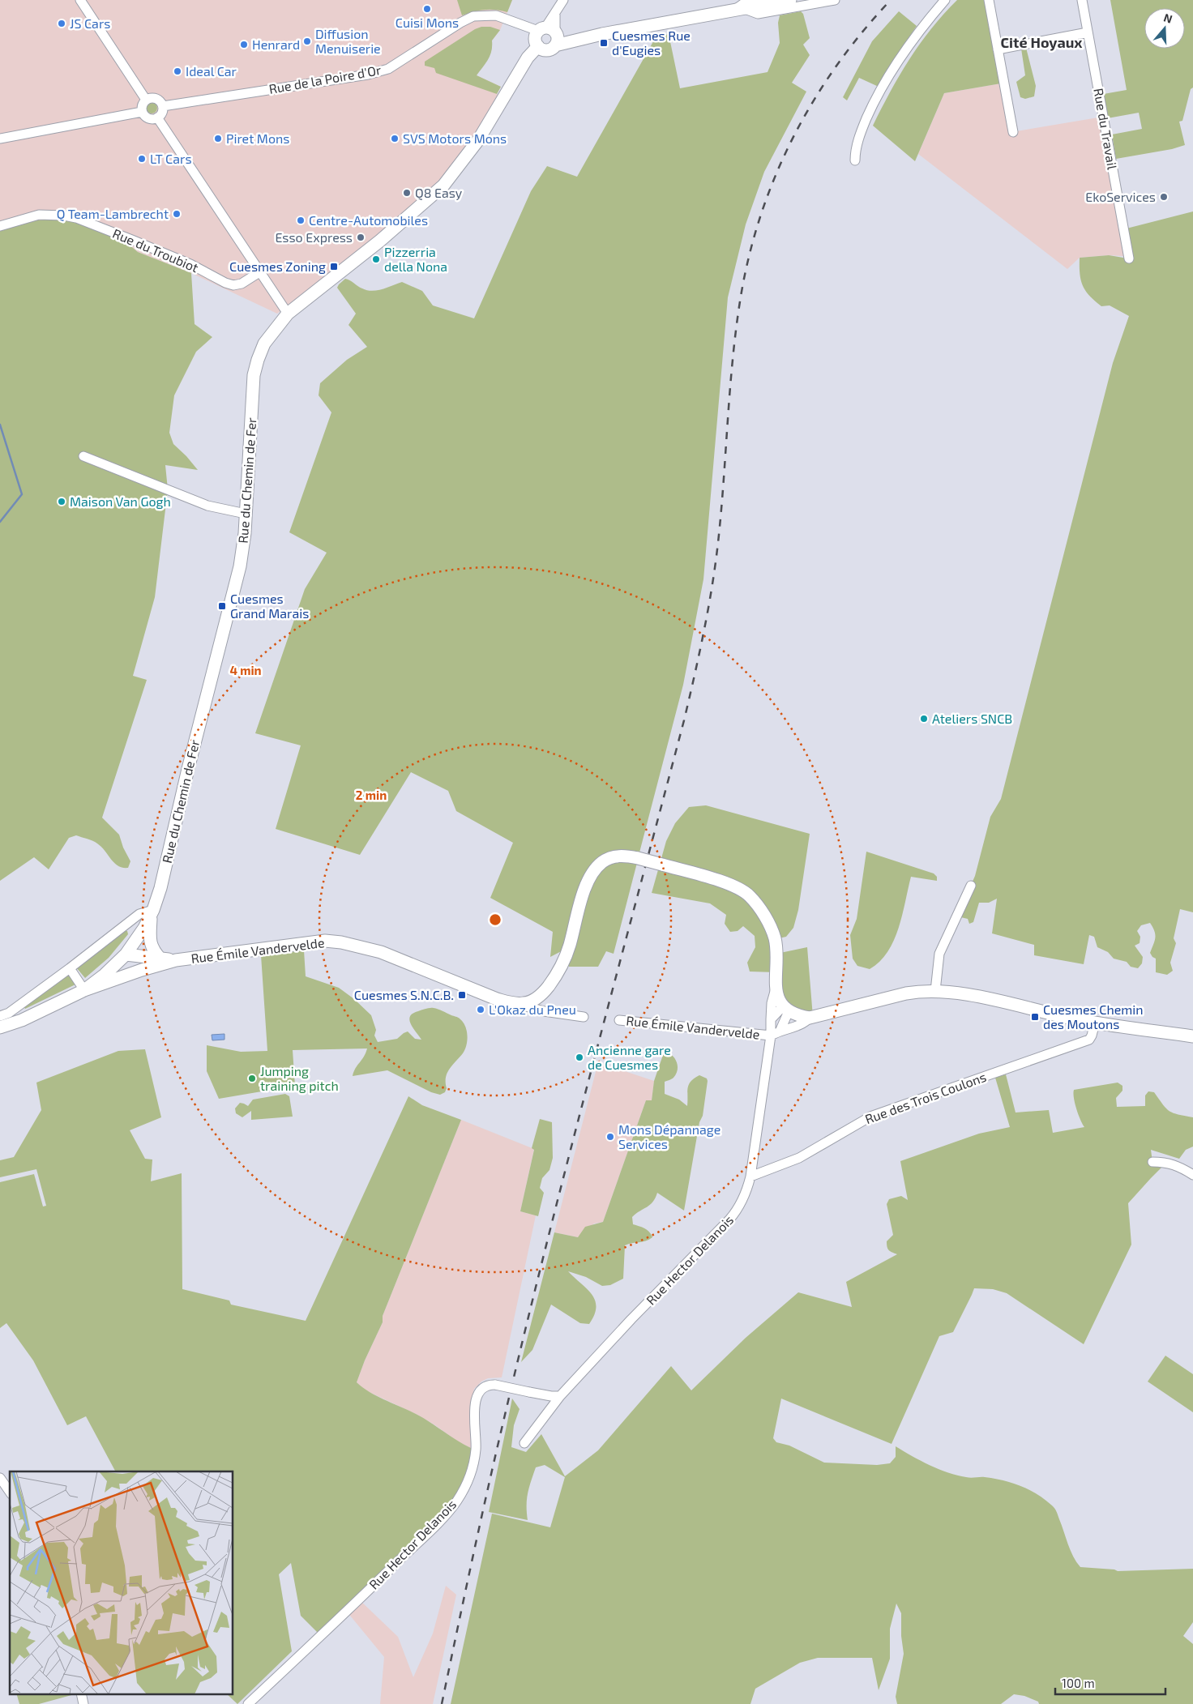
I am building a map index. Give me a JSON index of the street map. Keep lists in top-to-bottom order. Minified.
{"streets":{"main road":["Rue du Chemin de Fer","Rue Émile Vandervelde"],"street":["Rue de la Poire d'Or","Rue du Travail","Rue du Troubiot","Rue des Trois Coulons","Rue Hector Delanois"]},"crossings":[["Rue de la Poire d'Or","Rue du Chemin de Fer"],["Rue du Chemin de Fer","Rue Émile Vandervelde"],["Rue Émile Vandervelde","Rue des Trois Coulons"],["Rue Émile Vandervelde","Rue Hector Delanois"],["Rue des Trois Coulons","Rue Hector Delanois"]],"districts":["Cité Hoyaux"],"places":{"other":["Cuisi Mons","JS Cars","Diffusion Menuiserie","Henrard","Ideal Car","Piret Mons","SVS Motors Mons","LT Cars","Q8 Easy","EkoServices","Q Team-Lambrecht","Centre-Automobiles","Esso Express","Pizzerria della Nona","Maison Van Gogh","Ateliers SNCB","L'Okaz du Pneu","Ancienne gare de Cuesmes","Jumping training pitch","Mons Dépannage Services"],"transit":["Cuesmes Rue d'Eugies","Cuesmes Zoning","Cuesmes Grand Marais","Cuesmes S.N.C.B.","Cuesmes Chemin des Moutons"]},"scale_bar":"100 m","north":"top","rings":["4 min","2 min"]}
